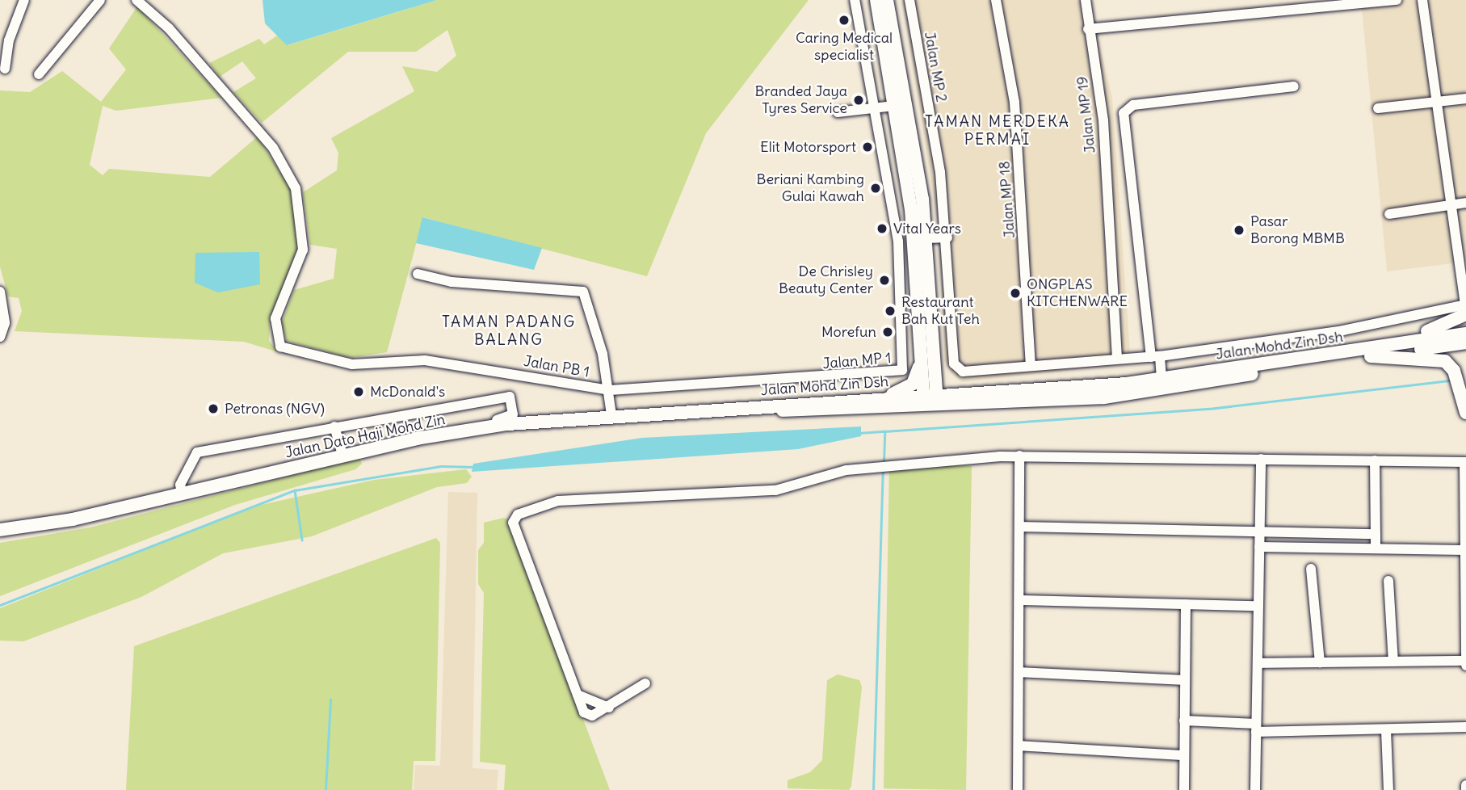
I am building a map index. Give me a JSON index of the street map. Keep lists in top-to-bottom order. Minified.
{"streets":{"main road":["Jalan Mohd Zin Dsh","Jalan Dato Haji Mohd Zin"],"street":["Jalan MP 2","Jalan MP 19","Jalan MP 18","Jalan MP 1","Jalan PB 1"]},"crossings":[["Jalan MP 2","Jalan MP 18"],["Jalan Mohd Zin Dsh","Jalan Dato Haji Mohd Zin"],["Jalan MP 1","Jalan PB 1"]],"districts":["TAMAN MERDEKA PERMAI","TAMAN PADANG BALANG"],"places":["Caring Medical specialist","Branded Jaya Tyres Service","Elit Motorsport","Beriani Kambing Gulai Kawah","Vital Years","Pasar Borong MBMB","De Chrisley Beauty Center","ONGPLAS KITCHENWARE","Restaurant Bah Kut Teh","Morefun","McDonald's","Petronas (NGV)"]}
